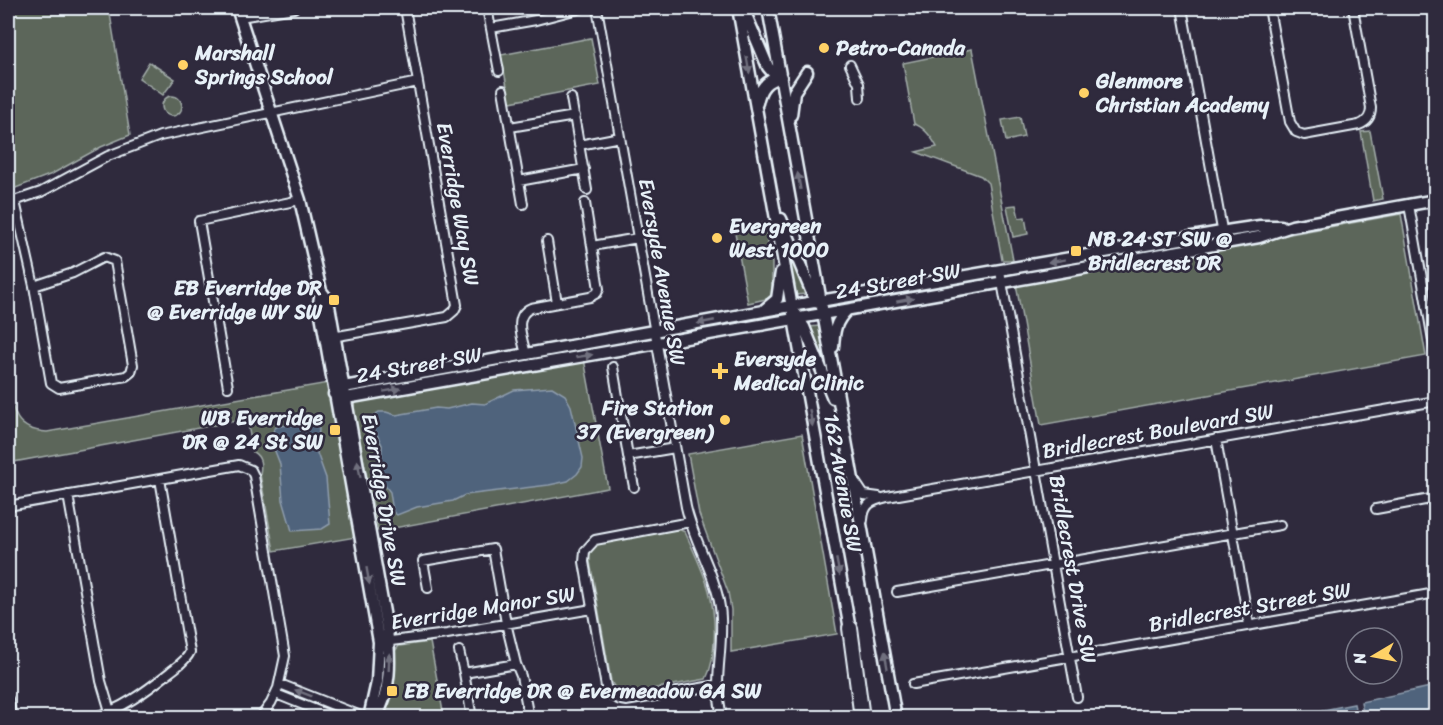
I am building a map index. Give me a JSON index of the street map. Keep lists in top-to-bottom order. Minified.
{"streets":{"street":["Everridge Way SW","Eversyde Avenue SW","24 Street SW","Bridlecrest Boulevard SW","162 Avenue SW","Everridge Drive SW","Bridlecrest Drive SW","Bridlecrest Street SW","Everridge Manor SW"]},"crossings":[["Everridge Way SW","Everridge Drive SW"],["Eversyde Avenue SW","24 Street SW"],["24 Street SW","162 Avenue SW"],["24 Street SW","Everridge Drive SW"],["24 Street SW","Bridlecrest Drive SW"],["Bridlecrest Boulevard SW","Bridlecrest Drive SW"],["Everridge Drive SW","Everridge Manor SW"],["Bridlecrest Drive SW","Bridlecrest Street SW"]],"places":{"other":["Petro-Canada","Marshall Springs School","Glenmore Christian Academy","Evergreen West 1000","Fire Station 37 (Evergreen)"],"transit":["NB 24 ST SW @ Bridlecrest DR","EB Everridge DR @ Everridge WY SW","WB Everridge DR @ 24 St SW","EB Everridge DR @ Evermeadow GA SW"],"health":["Eversyde Medical Clinic"]},"north":"left"}
